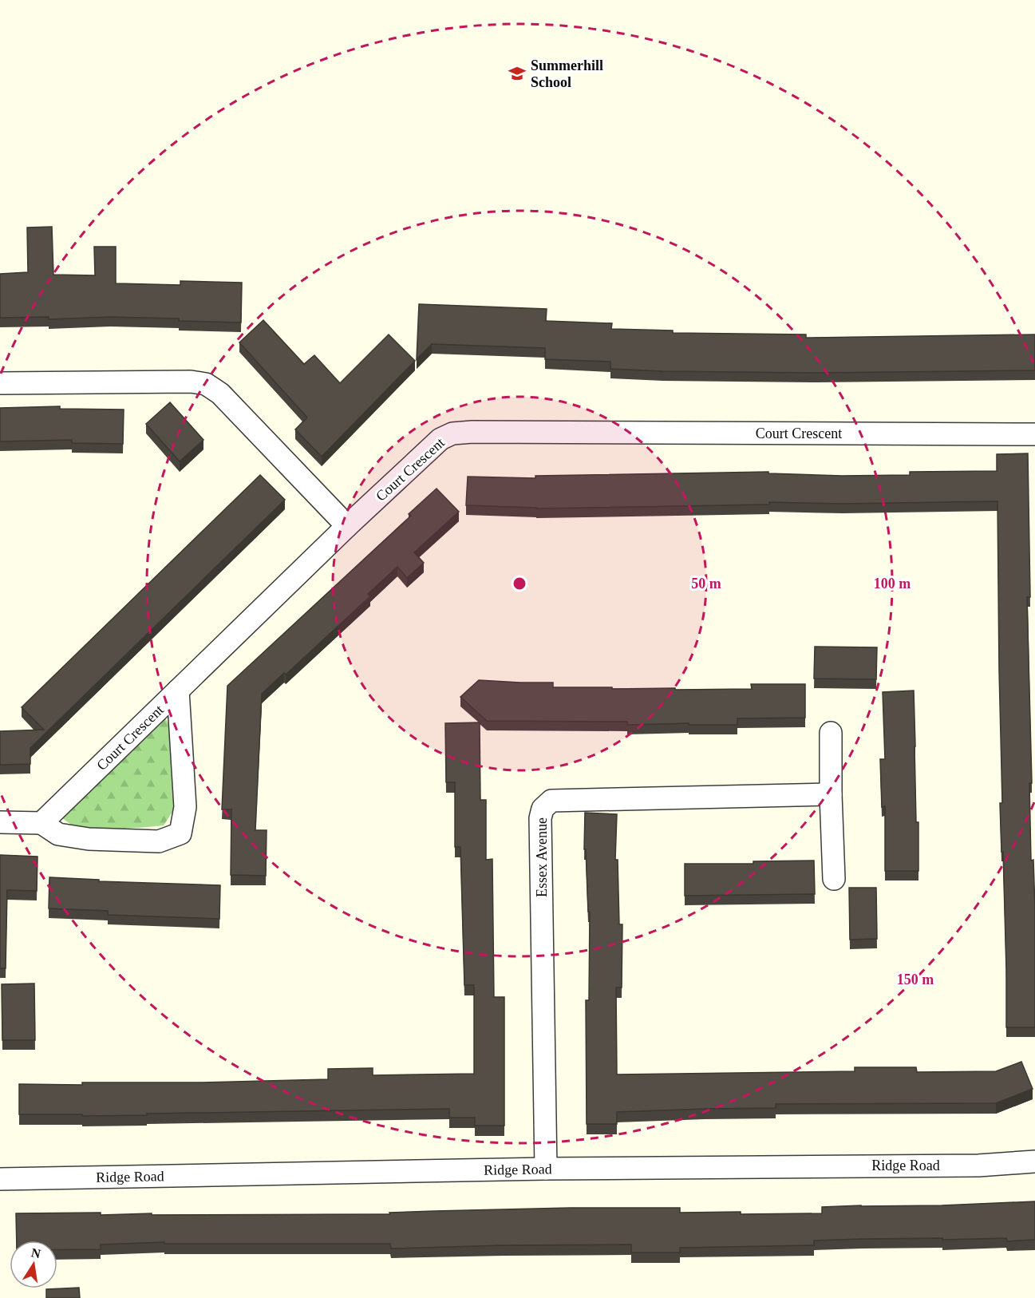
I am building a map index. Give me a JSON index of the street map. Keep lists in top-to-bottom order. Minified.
{"streets":{"street":["Court Crescent","Essex Avenue","Ridge Road"]},"crossings":[["Essex Avenue","Ridge Road"]],"places":{"school or university":["Summerhill School"]},"north":"top","rings":["50 m","100 m","150 m"]}
